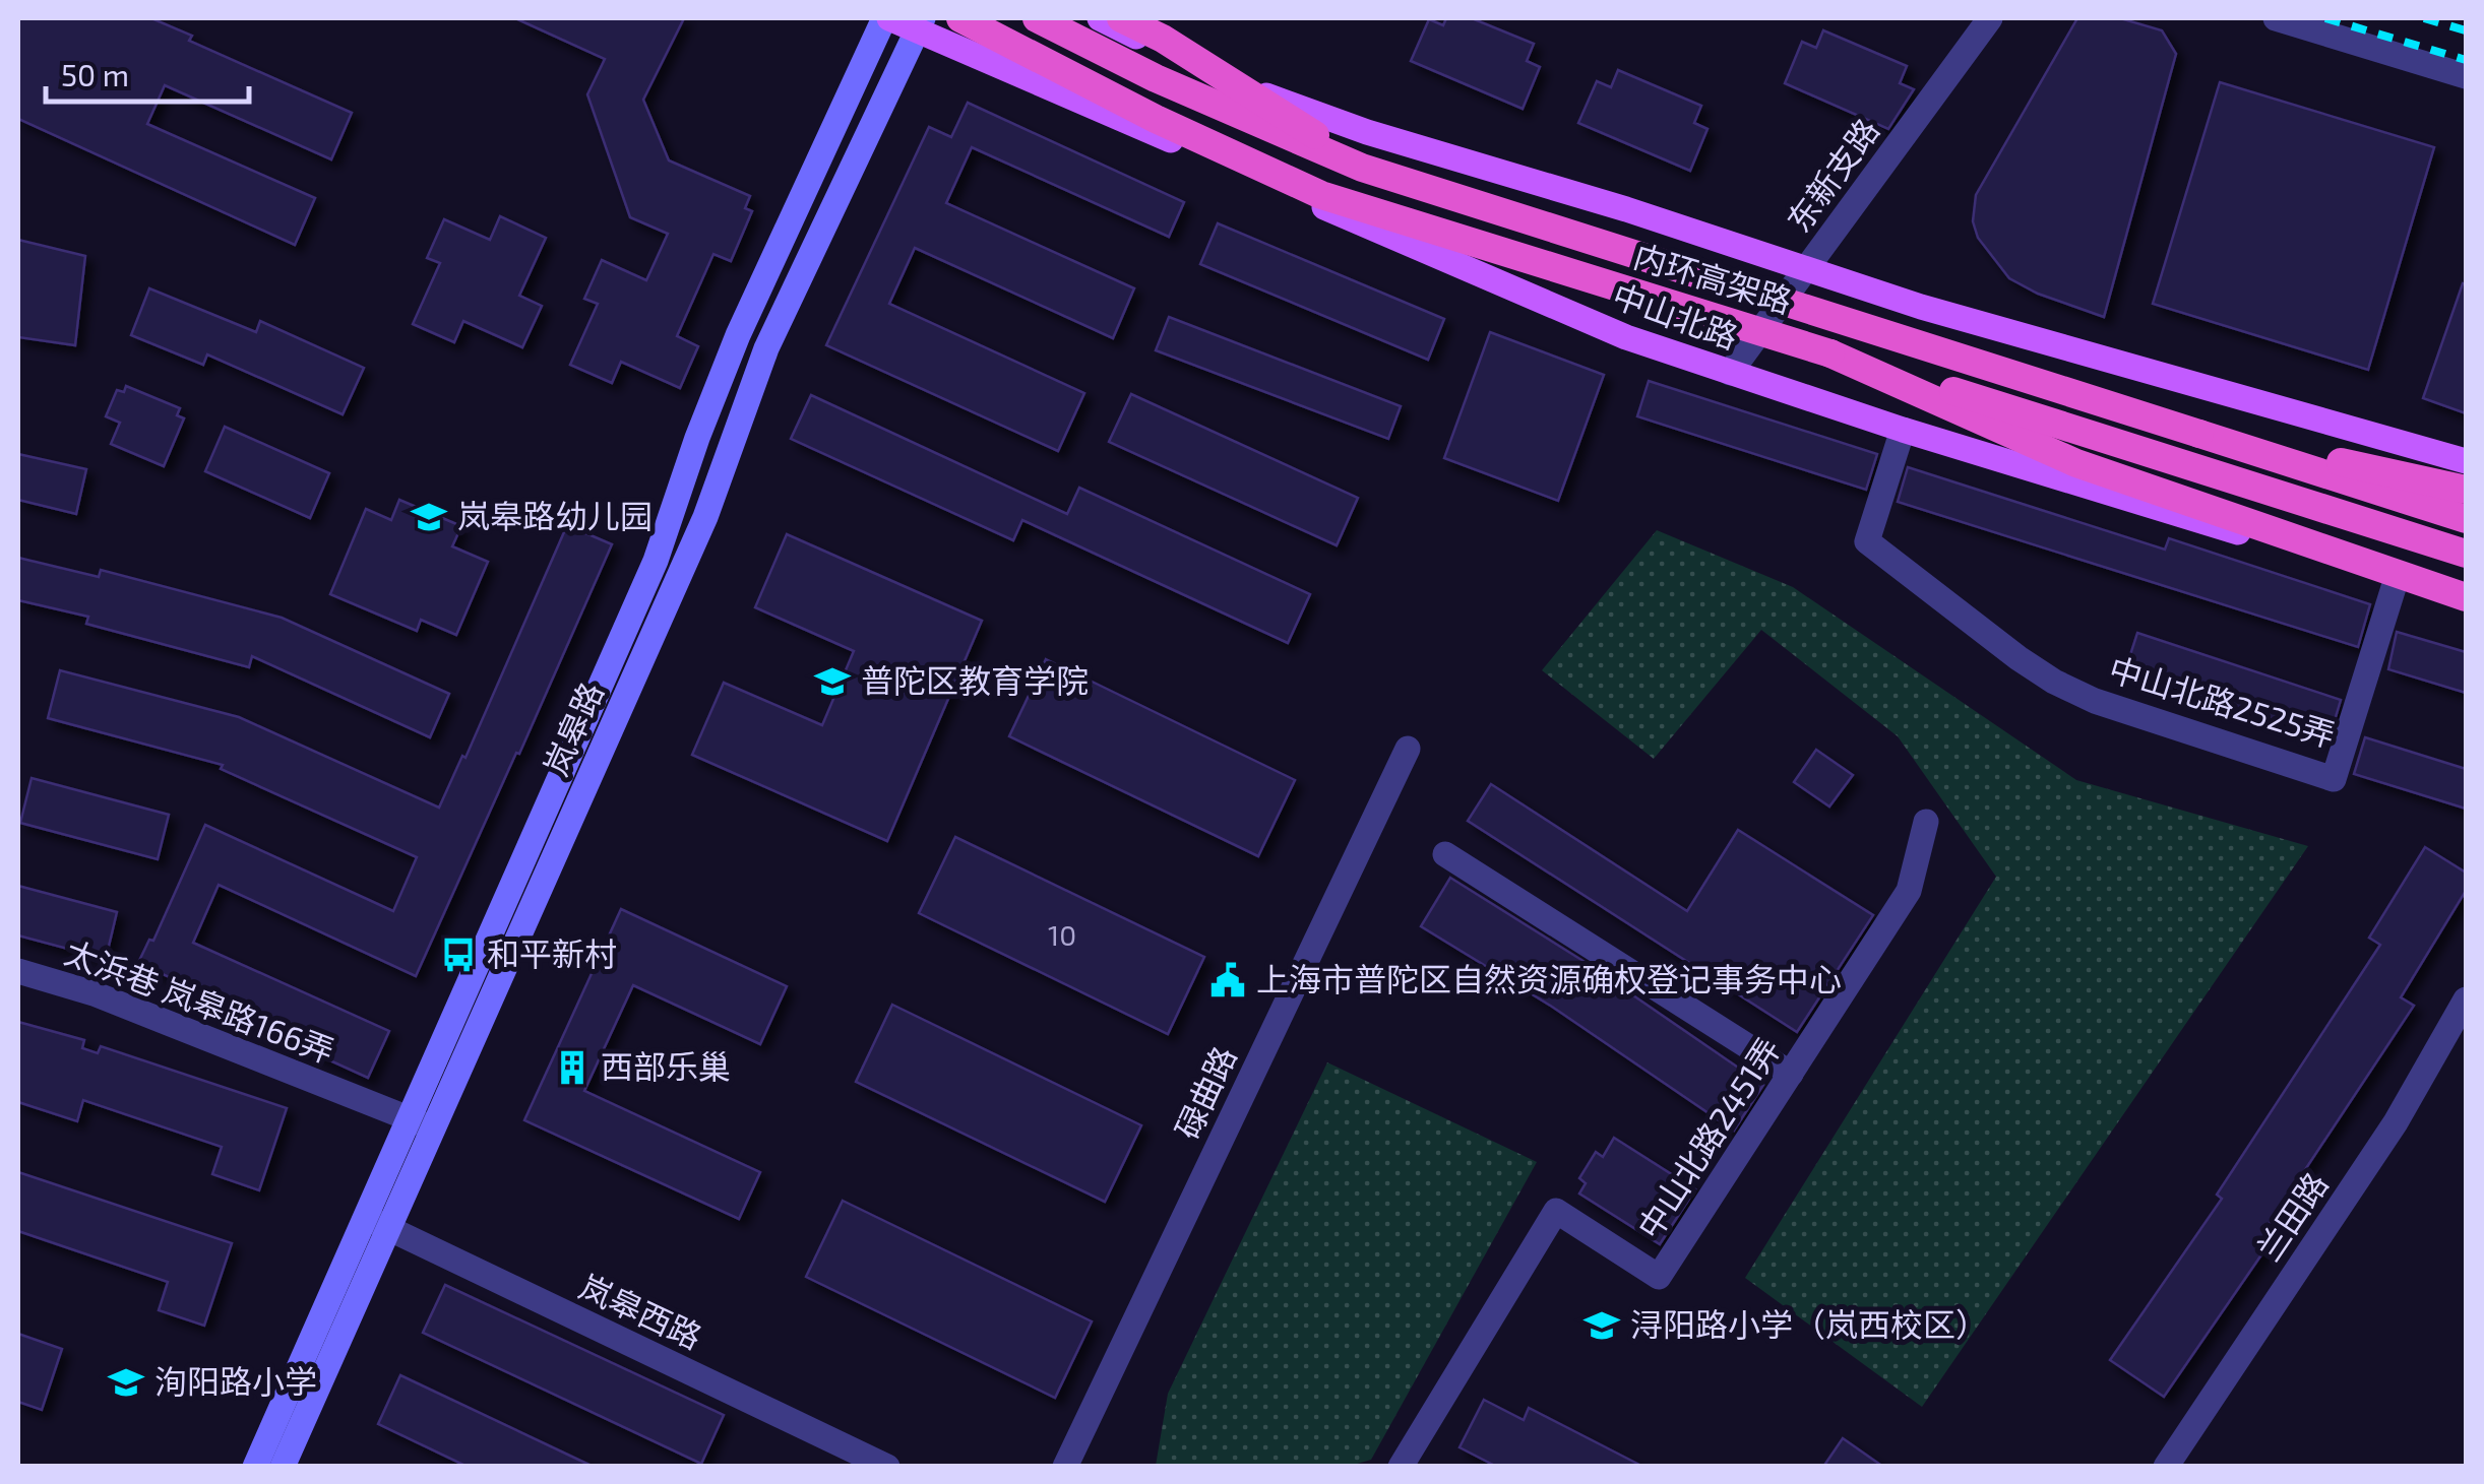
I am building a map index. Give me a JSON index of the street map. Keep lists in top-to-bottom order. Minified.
{"streets":{"highway":["内环高架路"],"main road":["中山北路","岚皋路"],"street":["东新支路","中山北路2525弄","太浜巷 岚皋路166弄","碌曲路","中山北路2451弄","兰田路","岚皋西路"]},"crossings":[["东新支路","中山北路"],["中山北路","中山北路2525弄"],["中山北路","岚皋路"],["岚皋路","太浜巷 岚皋路166弄"],["岚皋路","岚皋西路"]],"places":{"school or university":["岚皋路幼儿园","普陀区教育学院","浔阳路小学（岚西校区）","洵阳路小学"],"bus stop":["和平新村"],"public building":["上海市普陀区自然资源确权登记事务中心"],"building":["西部乐巢"]},"house_numbers":["10"],"scale_bar":"50 m"}
